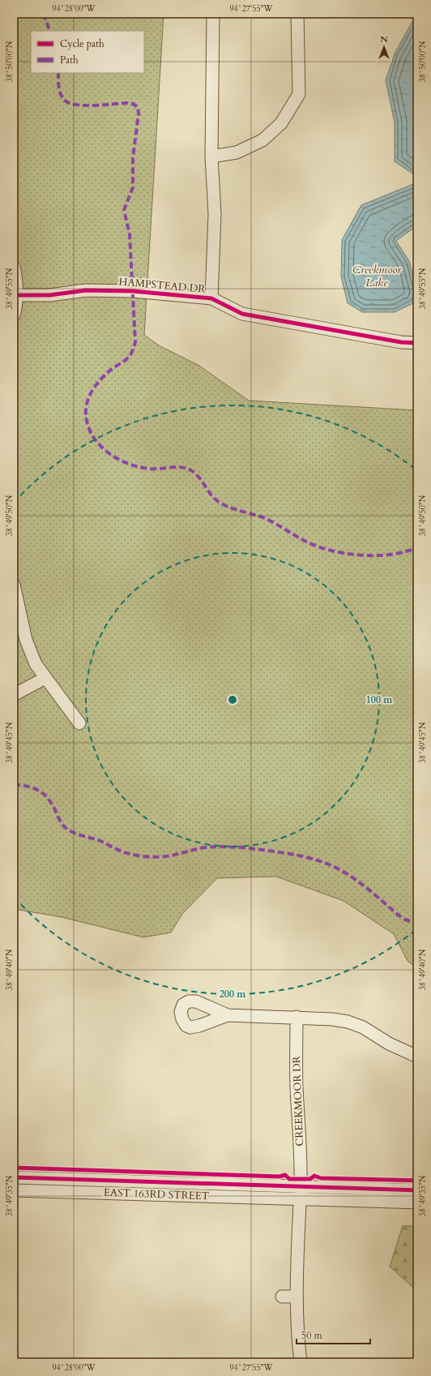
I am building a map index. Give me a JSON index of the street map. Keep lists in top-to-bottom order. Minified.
{"streets":{"street":["HAMPSTEAD DR","CREEKMOOR DR","EAST 163RD STREET"]},"crossings":[["CREEKMOOR DR","EAST 163RD STREET"]],"water":["Creekmoor Lake"],"legend":["Cycle path","Path"],"scale_bar":"50 m","north":"top","coordinates":["94°28'00\"W","94°27'55\"W","38°50'00\"N","38°49'55\"N","38°49'50\"N","38°49'45\"N","38°49'40\"N","38°49'35\"N"],"rings":["100 m","200 m"]}
